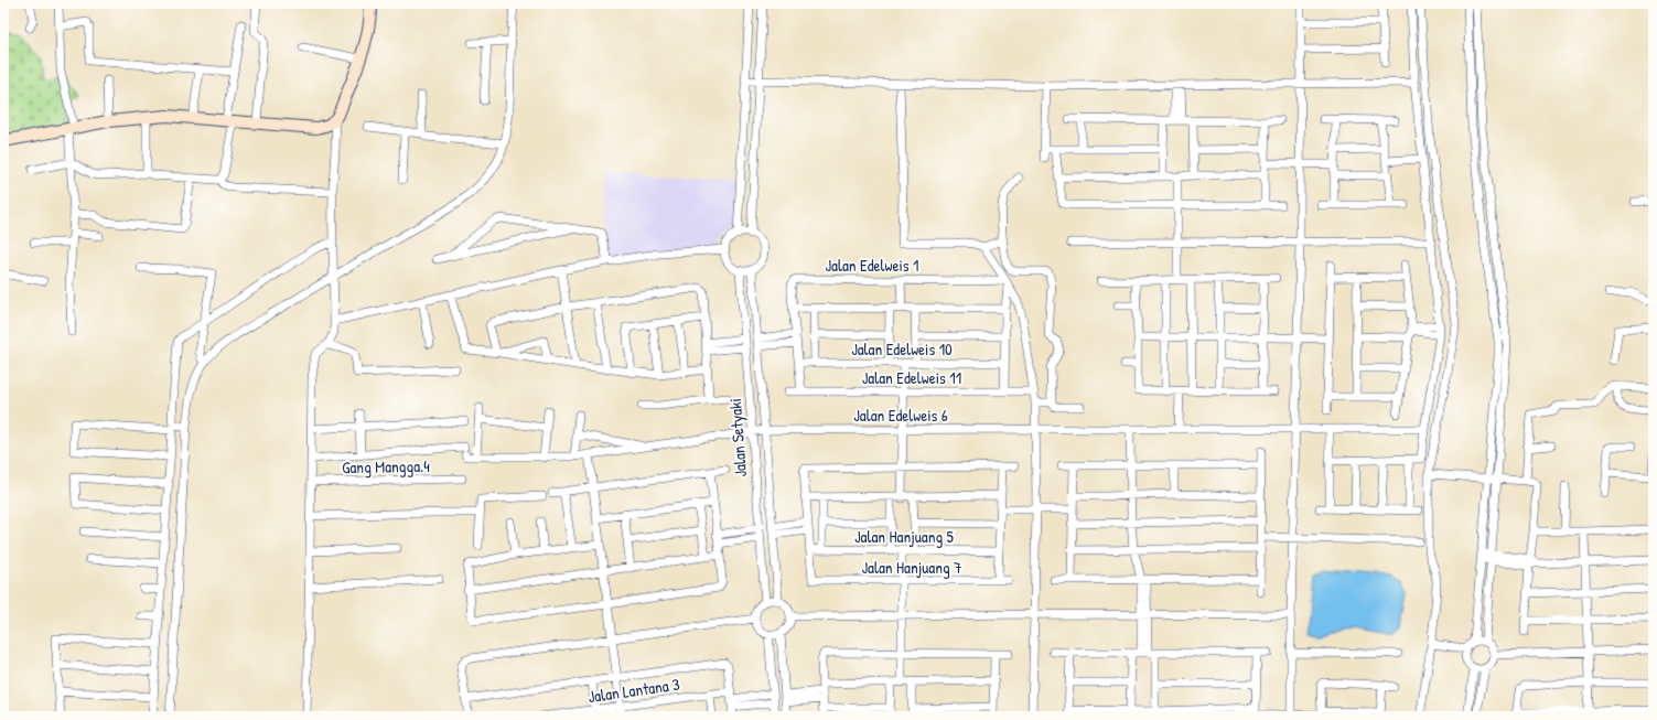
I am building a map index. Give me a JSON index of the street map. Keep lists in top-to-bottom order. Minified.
{"streets":{"street":["Jalan Edelweis 1","Jalan Edelweis 10","Jalan Edelweis 11","Jalan Edelweis 6","Jalan Setyaki","Gang Mangga.4","Jalan Hanjuang 5","Jalan Hanjuang 7","Jalan Lantana 3"]},"crossings":[["Jalan Edelweis 1","Jalan Edelweis 10"],["Jalan Edelweis 1","Jalan Edelweis 11"],["Jalan Edelweis 6","Jalan Setyaki"],["Jalan Hanjuang 5","Jalan Hanjuang 7"]]}
